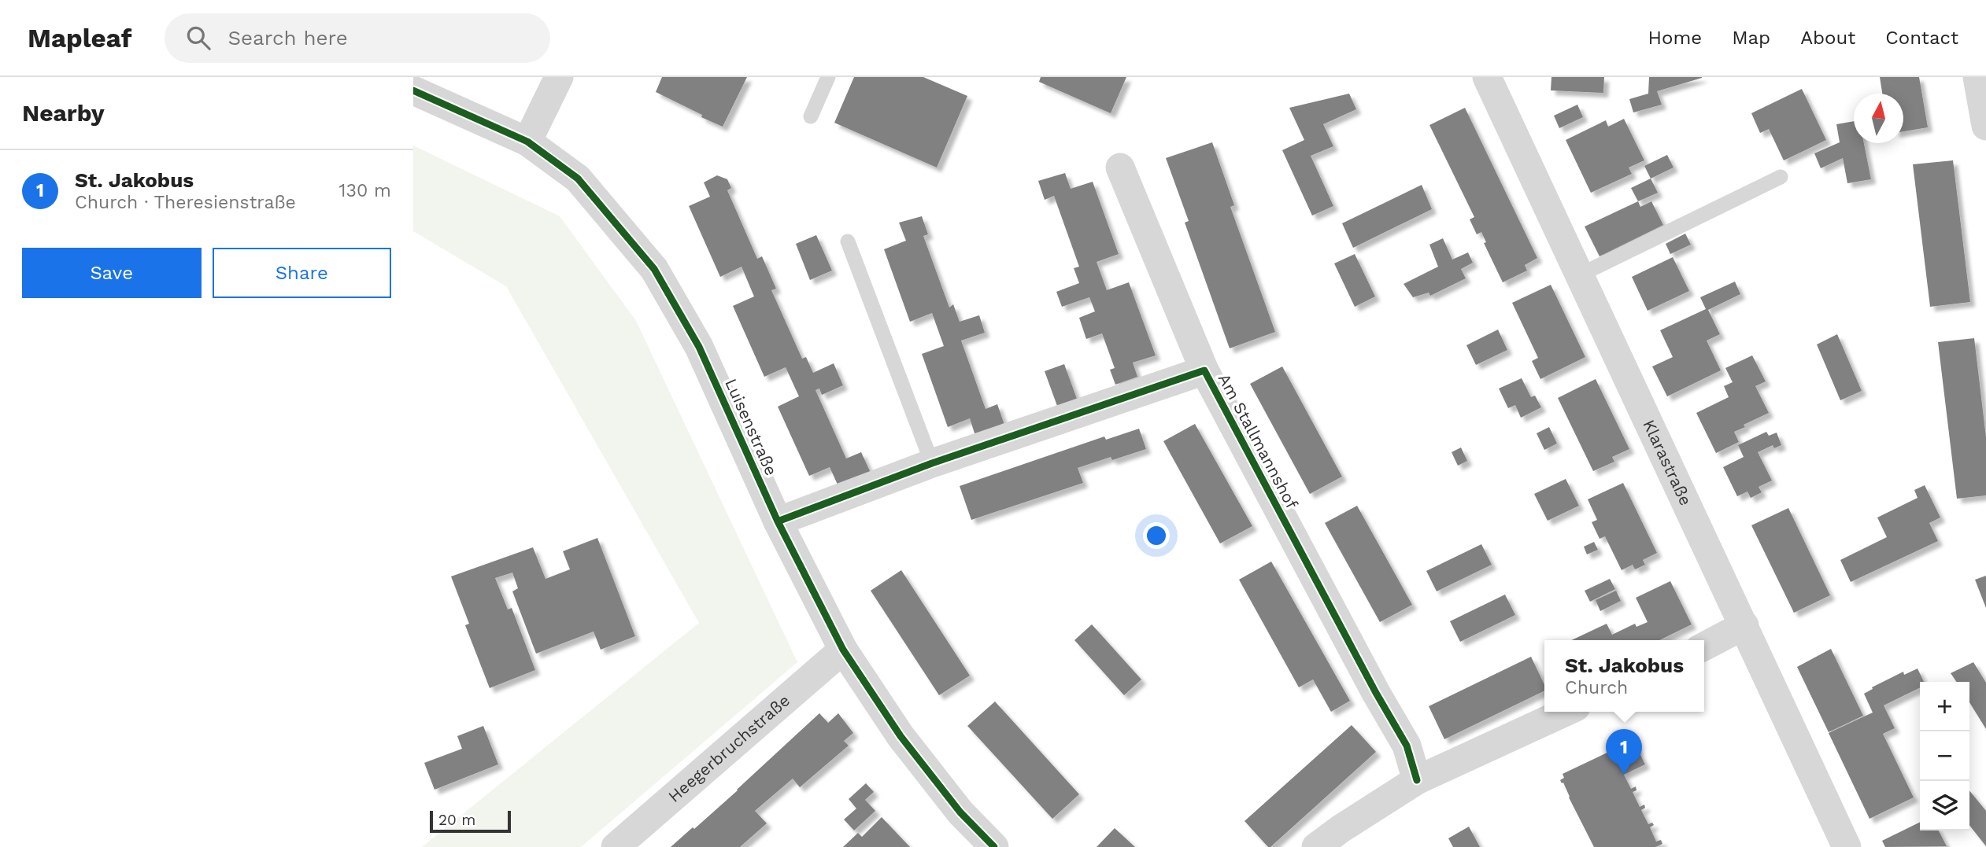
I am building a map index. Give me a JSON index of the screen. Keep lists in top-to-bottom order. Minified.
{"streets":{"street":["Luisenstraße","Am Stallmannshof","Klarastraße","Heegerbruchstraße"]},"crossings":[["Luisenstraße","Am Stallmannshof"],["Luisenstraße","Heegerbruchstraße"]],"scale_bar":"20 m","north":"top","page":{"header":"Mapleaf","search":"Search here","nav":["Home","Map","About","Contact"],"heading":"Nearby","list":[{"mark":"1","name":"St. Jakobus","note":"Church · Theresienstraße","value":"130 m"}],"buttons":["Save","Share"],"popup":["St. Jakobus","Church"],"map_buttons":["+","−"],"pins":"1","scale":"20 m"}}
